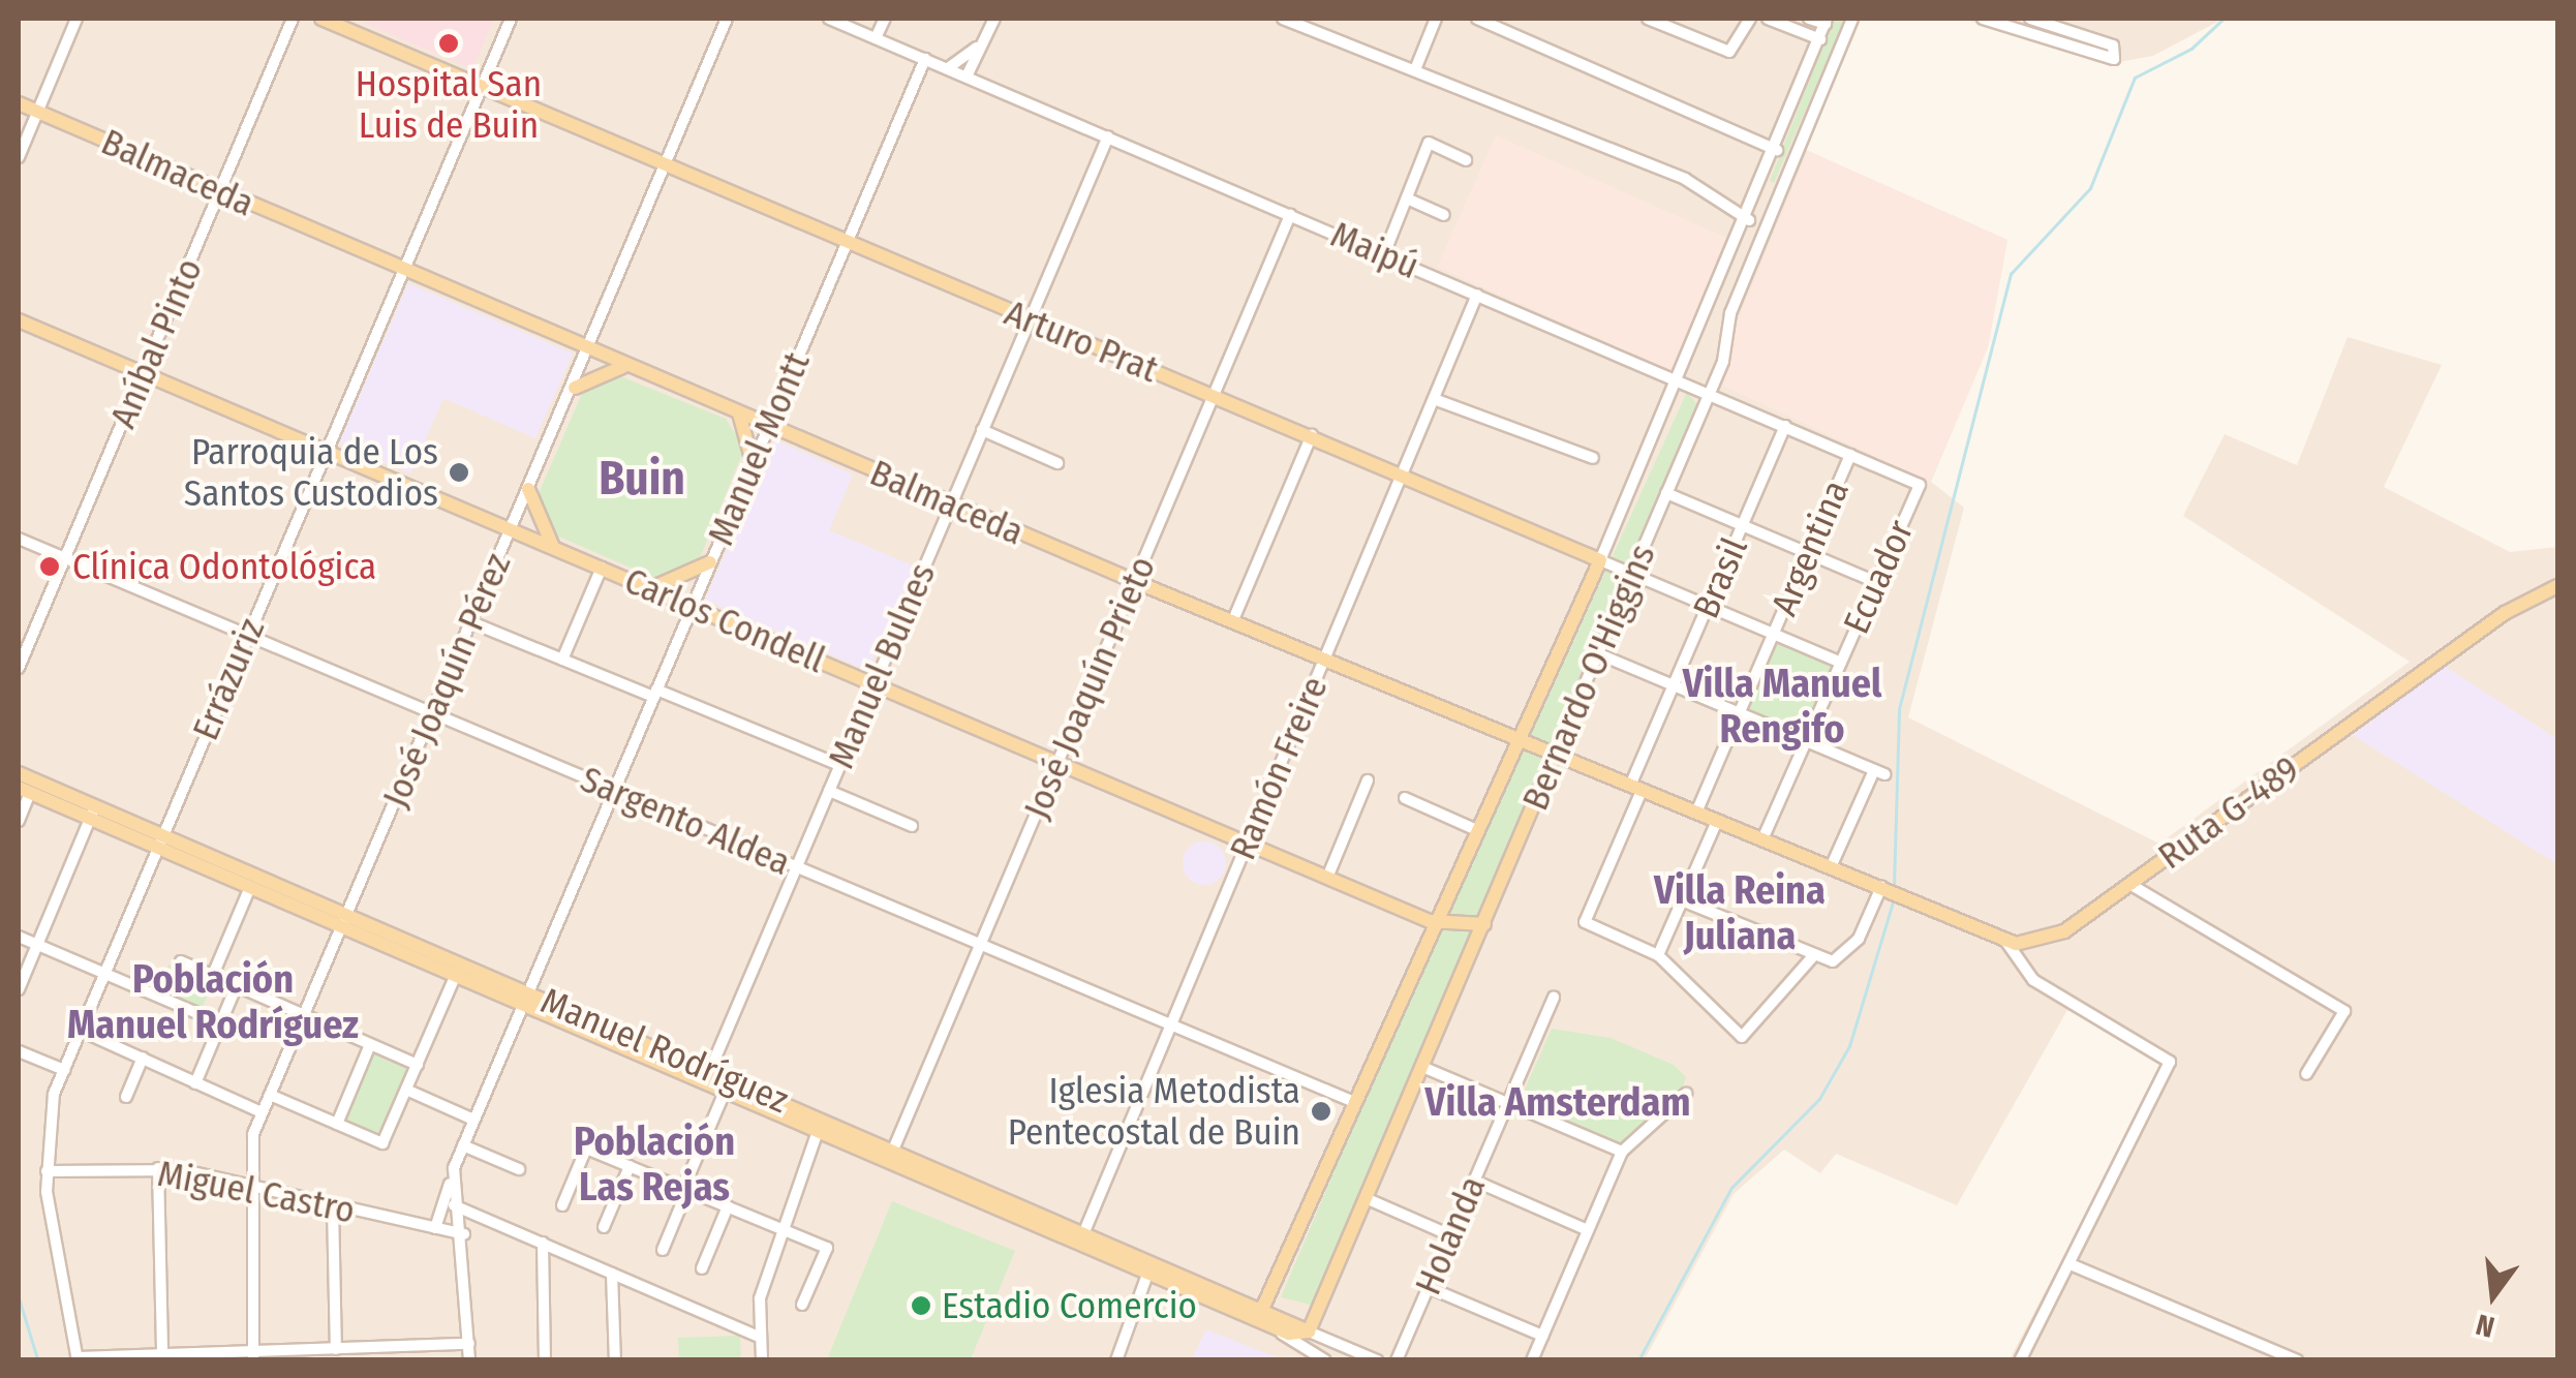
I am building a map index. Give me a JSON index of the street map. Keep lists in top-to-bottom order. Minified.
{"streets":{"main road":["Balmaceda","Arturo Prat","Carlos Condell","Bernardo O'Higgins","Ruta G-489","Manuel Rodríguez"],"street":["Maipú","Aníbal Pinto","Manuel Montt","Argentina","Ecuador","Brasil","Manuel Bulnes","Errázuriz","José Joaquín Pérez","José Joaquín Prieto","Ramón Freire","Sargento Aldea","Miguel Castro","Holanda"]},"crossings":[["Balmaceda","Aníbal Pinto"],["Balmaceda","Manuel Montt"],["Balmaceda","Argentina"],["Balmaceda","Ecuador"],["Balmaceda","Brasil"],["Balmaceda","Carlos Condell"],["Balmaceda","Manuel Bulnes"],["Balmaceda","Bernardo O'Higgins"],["Balmaceda","Errázuriz"],["Balmaceda","José Joaquín Pérez"],["Balmaceda","José Joaquín Prieto"],["Balmaceda","Ramón Freire"],["Maipú","Manuel Montt"],["Maipú","Argentina"],["Maipú","Ecuador"],["Maipú","Brasil"],["Maipú","Manuel Bulnes"],["Maipú","Bernardo O'Higgins"],["Maipú","José Joaquín Prieto"],["Maipú","Ramón Freire"],["Arturo Prat","Manuel Montt"],["Arturo Prat","Argentina"],["Arturo Prat","Ecuador"],["Arturo Prat","Brasil"],["Arturo Prat","Manuel Bulnes"],["Arturo Prat","Bernardo O'Higgins"],["Arturo Prat","Errázuriz"],["Arturo Prat","José Joaquín Pérez"],["Arturo Prat","José Joaquín Prieto"],["Arturo Prat","Ramón Freire"],["Aníbal Pinto","Carlos Condell"],["Aníbal Pinto","Sargento Aldea"],["Manuel Montt","Carlos Condell"],["Manuel Montt","José Joaquín Pérez"],["Manuel Montt","Sargento Aldea"],["Manuel Montt","Manuel Rodríguez"],["Manuel Montt","Miguel Castro"],["Carlos Condell","Manuel Bulnes"],["Carlos Condell","Bernardo O'Higgins"],["Carlos Condell","Errázuriz"],["Carlos Condell","José Joaquín Pérez"],["Carlos Condell","José Joaquín Prieto"],["Carlos Condell","Ramón Freire"],["Manuel Bulnes","Sargento Aldea"],["Manuel Bulnes","Manuel Rodríguez"],["Bernardo O'Higgins","Sargento Aldea"],["Bernardo O'Higgins","Manuel Rodríguez"],["Errázuriz","Sargento Aldea"],["Errázuriz","Manuel Rodríguez"],["Errázuriz","Miguel Castro"],["José Joaquín Pérez","Sargento Aldea"],["José Joaquín Pérez","Manuel Rodríguez"],["José Joaquín Pérez","Miguel Castro"],["José Joaquín Prieto","Sargento Aldea"],["José Joaquín Prieto","Manuel Rodríguez"],["Ramón Freire","Sargento Aldea"],["Ramón Freire","Manuel Rodríguez"]],"districts":["Buin","Villa Manuel Rengifo","Villa Reina Juliana","Población Manuel Rodríguez","Villa Amsterdam","Población Las Rejas"],"places":["Hospital San Luis de Buin","Parroquia de Los Santos Custodios","Clínica Odontológica","Iglesia Metodista Pentecostal de Buin","Estadio Comercio"],"north":"bottom"}
